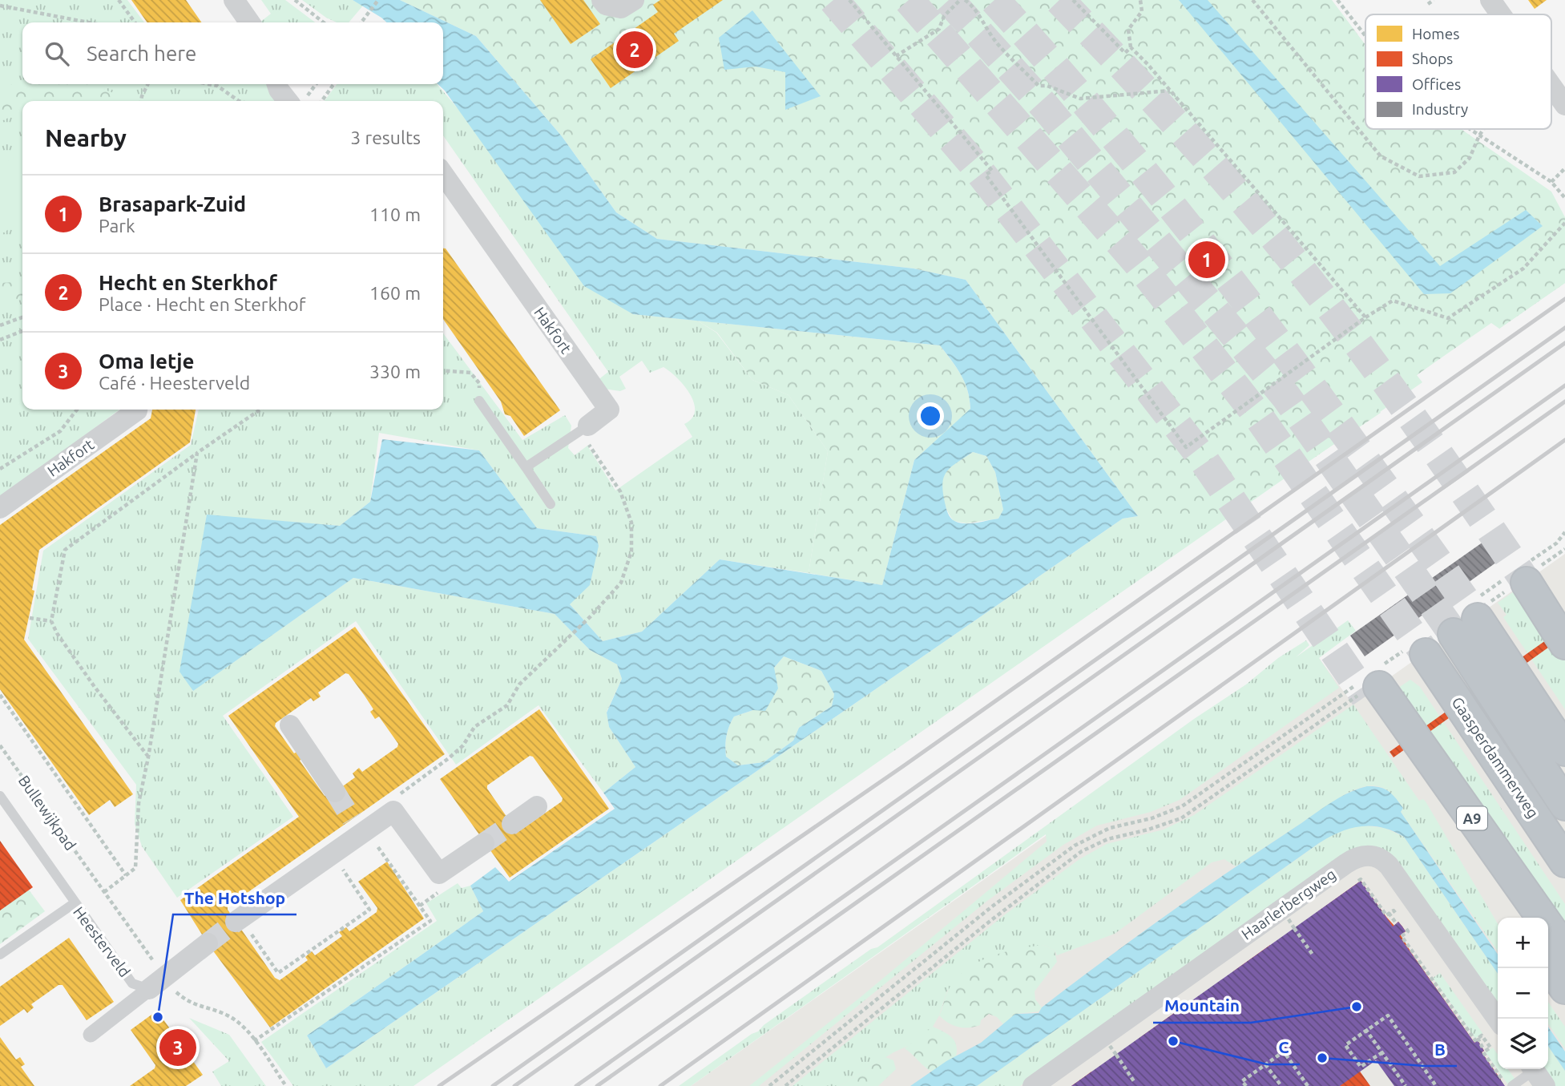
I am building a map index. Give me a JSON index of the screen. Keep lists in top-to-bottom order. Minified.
{"streets":{"highway":["Gaasperdammerweg","A9"],"street":["Hakfort","Haarlerbergweg"],"lane":["Bullewijkpad","Heesterveld"]},"crossings":[["Bullewijkpad","Heesterveld"]],"places":["Mountain","The Hotshop","C","B"],"legend":["Homes","Shops","Offices","Industry"],"page":{"search":"Search here","pins":["2","1","3"],"heading":["Nearby","3 results"],"list":[{"mark":"1","name":"Brasapark-Zuid","note":"Park","value":"110 m"},{"mark":"2","name":"Hecht en Sterkhof","note":"Place · Hecht en Sterkhof","value":"160 m"},{"mark":"3","name":"Oma Ietje","note":"Café · Heesterveld","value":"330 m"}],"map_buttons":["+","−"]}}
